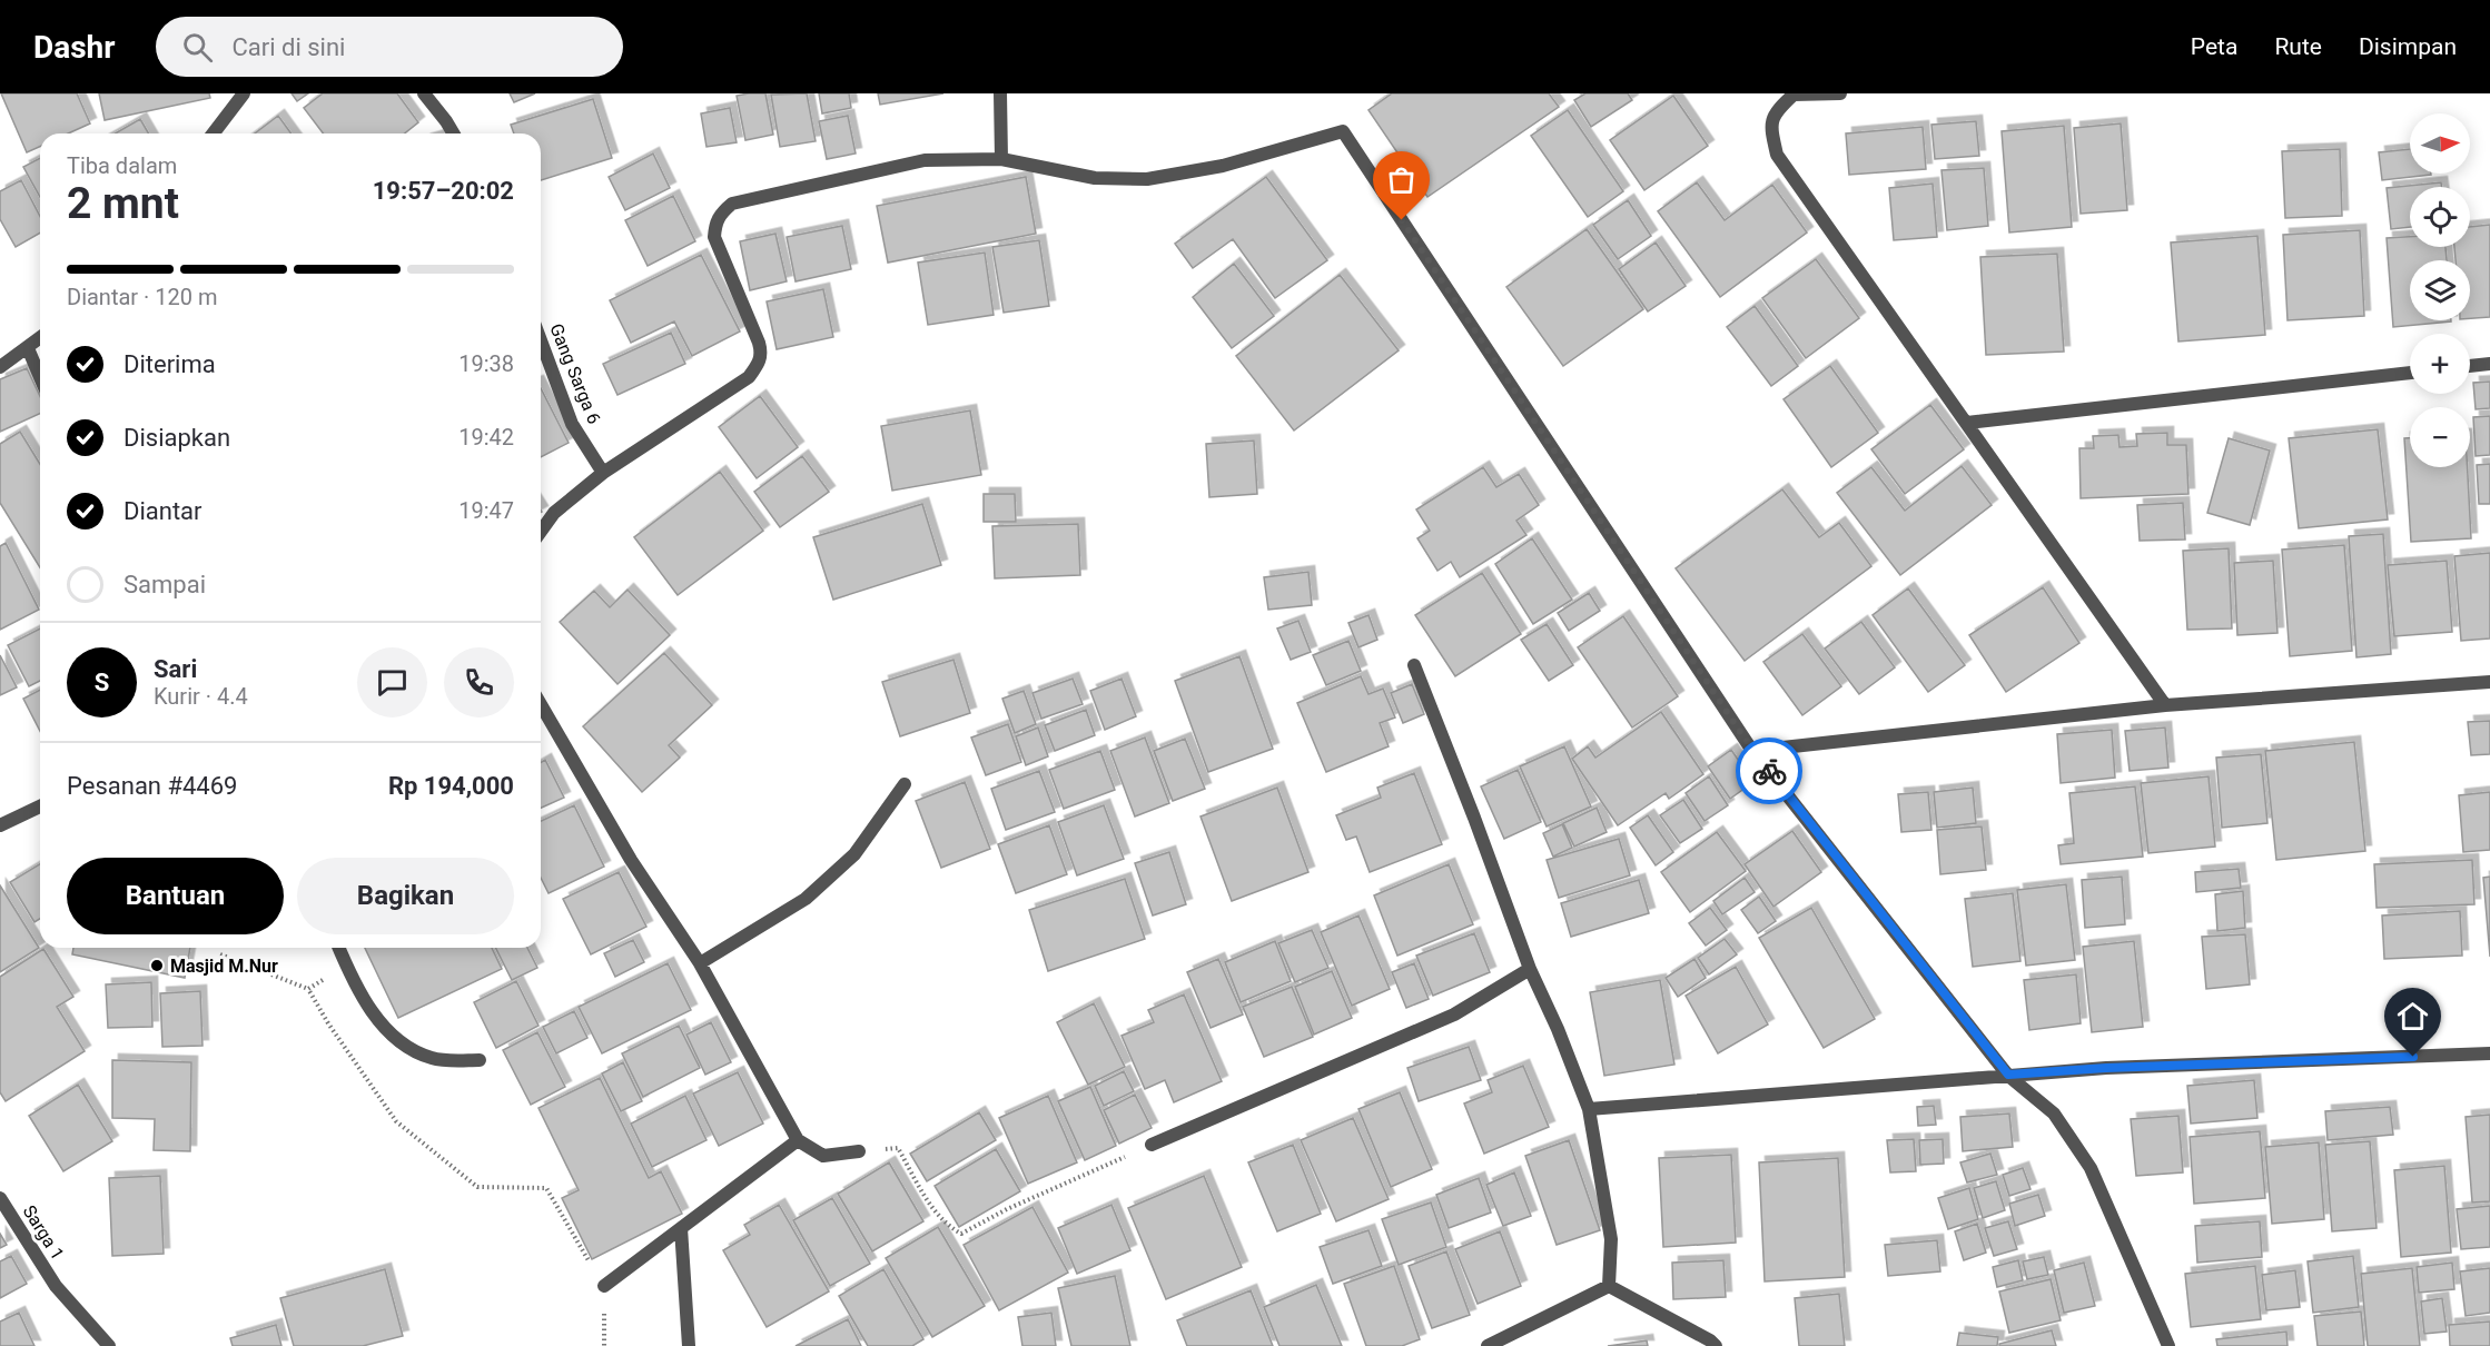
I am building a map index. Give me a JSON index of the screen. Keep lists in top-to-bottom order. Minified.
{"streets":{"street":["Gang Sarga 6","Sarga 1"]},"places":["Masjid M.Nur"],"north":"right","page":{"header":"Dashr","search":"Cari di sini","nav":["Peta","Rute","Disimpan"],"map_buttons":["+","−"],"heading":["2 mnt","Tiba dalam","19:57–20:02"],"panel":["Sari","Kurir · 4.4","Pesanan #4469","Rp 194,000"],"bar":"Diantar · 120 m","list":[["Diterima","19:38"],["Disiapkan","19:42"],["Diantar","19:47"],"Sampai"],"round":"S","buttons":["Bantuan","Bagikan"]}}
